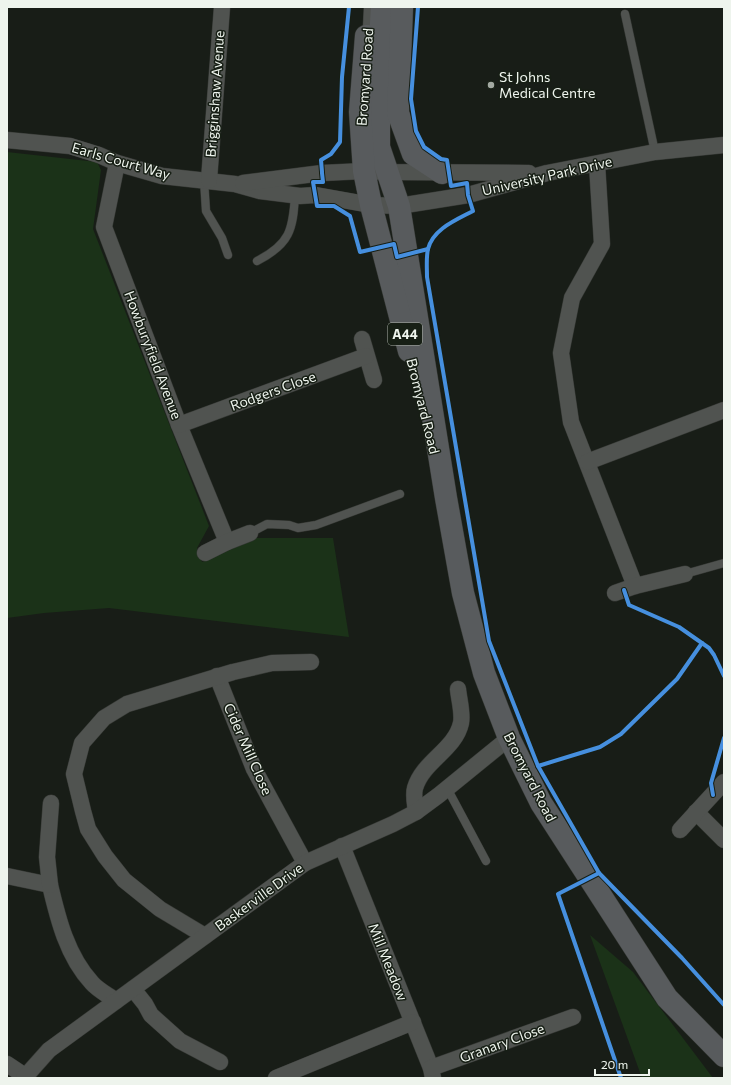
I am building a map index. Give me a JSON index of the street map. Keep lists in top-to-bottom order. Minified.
{"streets":{"main road":["Bromyard Road","A44"],"street":["Brigginshaw Avenue","Earls Court Way","University Park Drive","Howburyfield Avenue","Rodgers Close","Cider Mill Close","Baskerville Drive","Mill Meadow","Granary Close"]},"crossings":[["Bromyard Road","Earls Court Way"],["Bromyard Road","University Park Drive"],["Bromyard Road","Baskerville Drive"],["Brigginshaw Avenue","Earls Court Way"],["Earls Court Way","University Park Drive"],["Earls Court Way","Howburyfield Avenue"],["Howburyfield Avenue","Rodgers Close"],["Cider Mill Close","Baskerville Drive"],["Baskerville Drive","Mill Meadow"],["Mill Meadow","Granary Close"]],"places":["St Johns Medical Centre"],"scale_bar":"20 m"}
